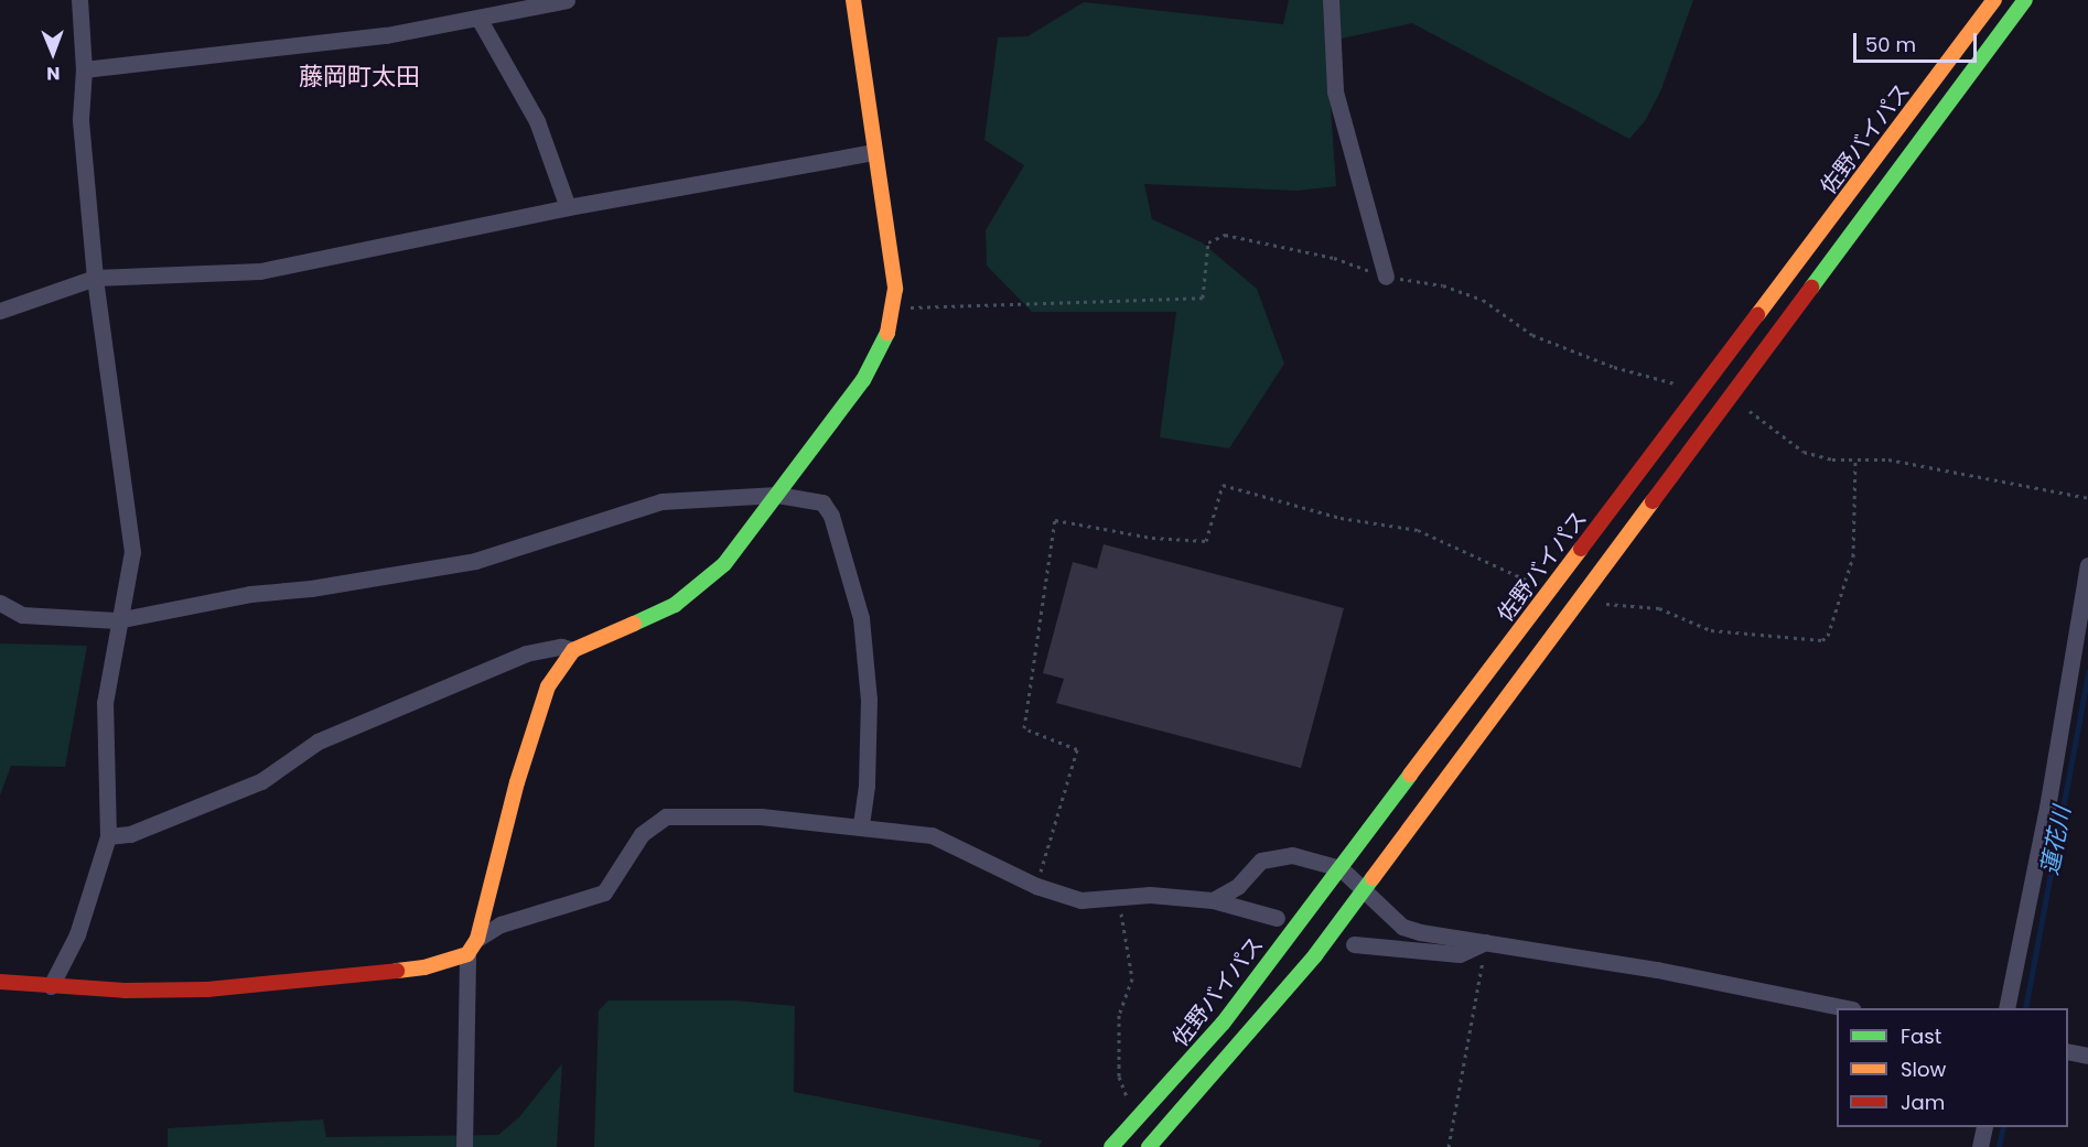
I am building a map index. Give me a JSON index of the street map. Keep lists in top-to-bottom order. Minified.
{"streets":{"main road":["佐野バイパス"]},"districts":["藤岡町太田"],"water":["蓮花川"],"legend":["Fast","Slow","Jam"],"scale_bar":"50 m","north":"bottom"}
